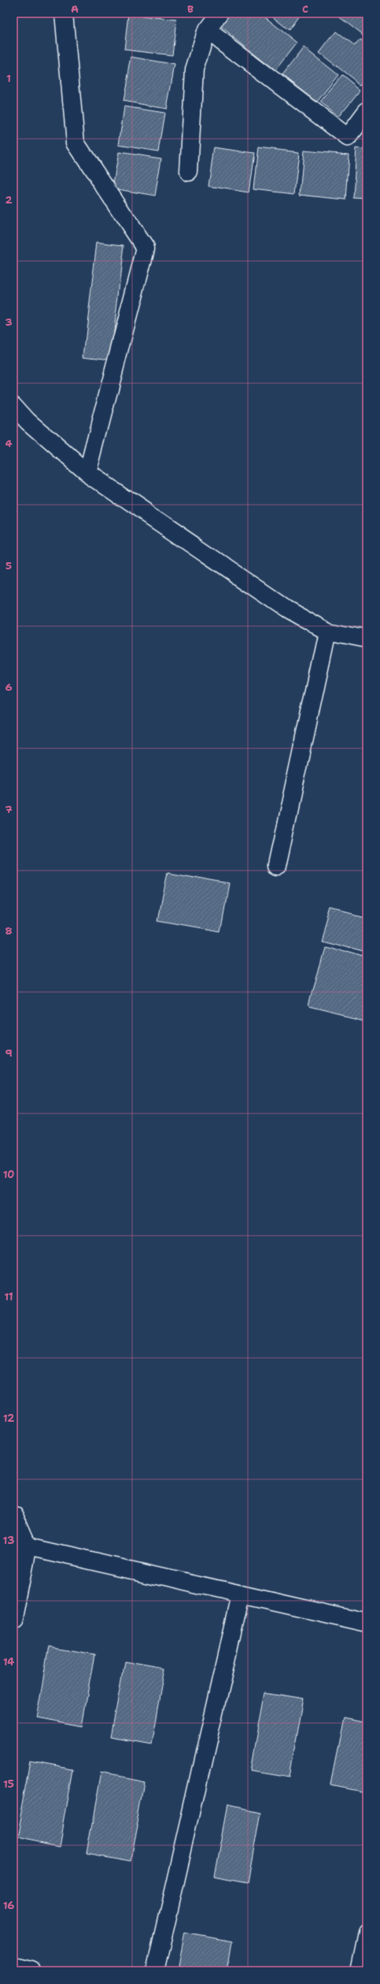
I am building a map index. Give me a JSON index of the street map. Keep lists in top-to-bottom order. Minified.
{"grid":{"columns":["A","B","C"],"rows":["1","2","3","4","5","6","7","8","9","10","11","12","13","14","15","16"]}}
